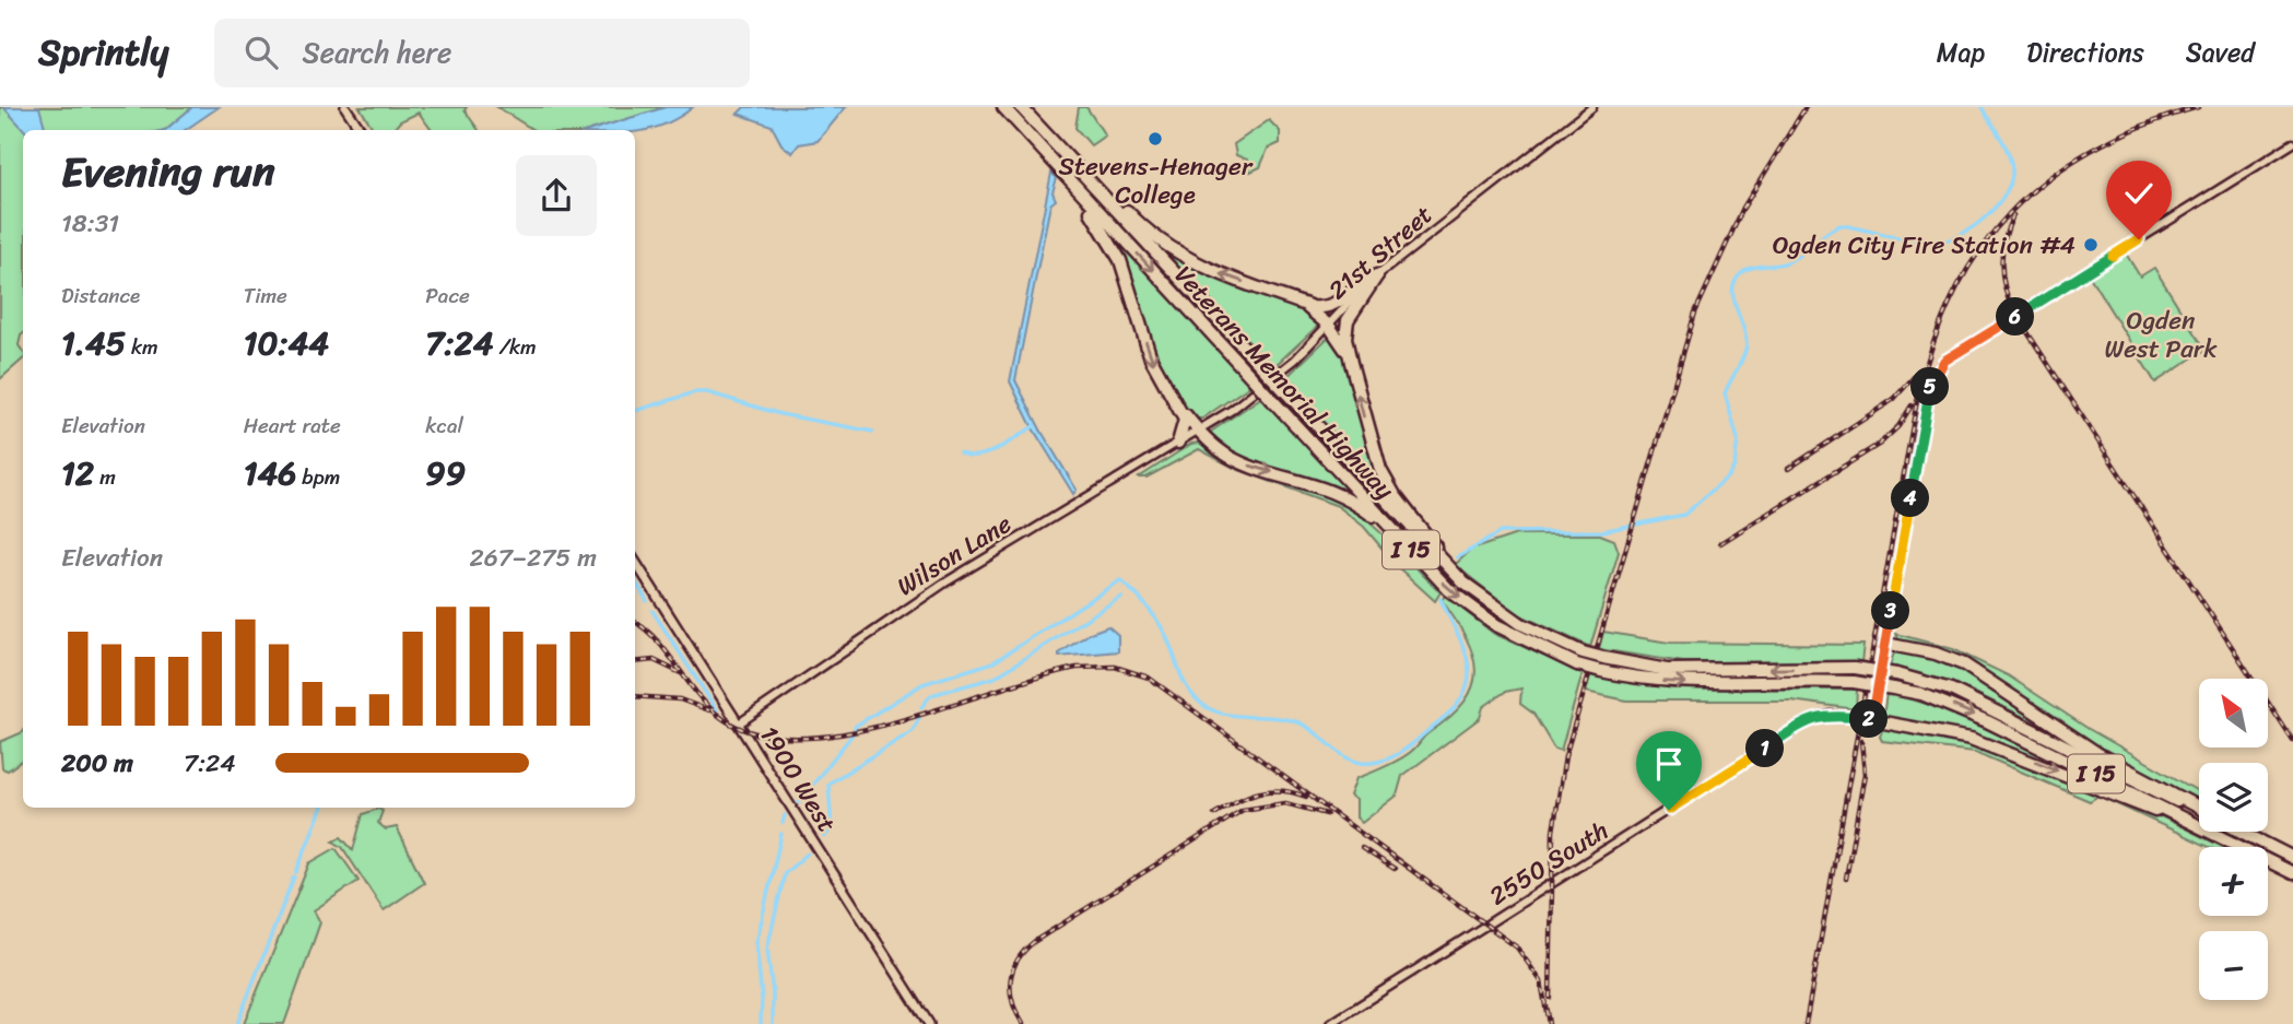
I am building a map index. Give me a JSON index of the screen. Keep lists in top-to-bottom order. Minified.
{"streets":{"highway":["Veterans Memorial Highway","I 15"],"main road":["21st Street","Wilson Lane","1900 West","2550 South"]},"crossings":[["21st Street","Wilson Lane"],["Wilson Lane","1900 West"]],"parks":["Ogden West Park"],"places":["Stevens-Henager College","Ogden City Fire Station #4"],"north":"top left","page":{"header":"Sprintly","search":"Search here","nav":["Map","Directions","Saved"],"heading":["Evening run","18:31"],"stats":[["Distance","1.45 km"],["Time","10:44"],["Pace","7:24 /km"],["Elevation","12 m"],["Heart rate","146 bpm"],["kcal","99"]],"pins":["6","5","4","3","2","1"],"chart":["Elevation","267–275 m"],"map_buttons":["+","−"],"list":[{"name":"200 m","note":"7:24"}]}}
